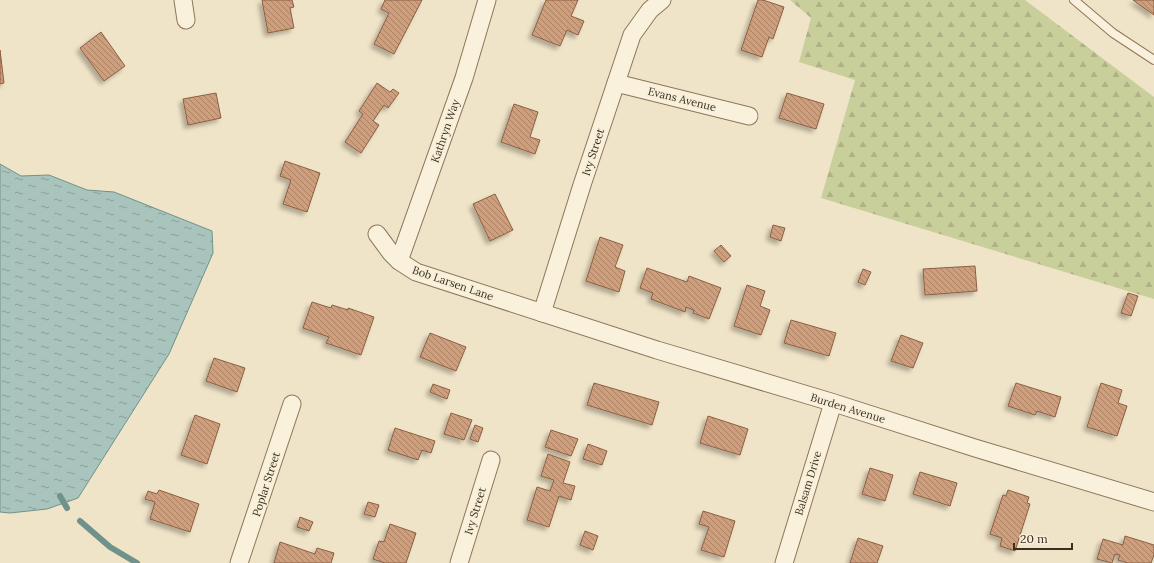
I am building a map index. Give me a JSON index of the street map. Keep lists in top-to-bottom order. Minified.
{"streets":{"street":["Evans Avenue","Kathryn Way","Ivy Street","Bob Larsen Lane","Burden Avenue","Balsam Drive","Poplar Street"]},"crossings":[["Evans Avenue","Ivy Street"],["Kathryn Way","Bob Larsen Lane"],["Ivy Street","Bob Larsen Lane"],["Ivy Street","Burden Avenue"],["Bob Larsen Lane","Burden Avenue"],["Burden Avenue","Balsam Drive"]],"scale_bar":"20 m"}
